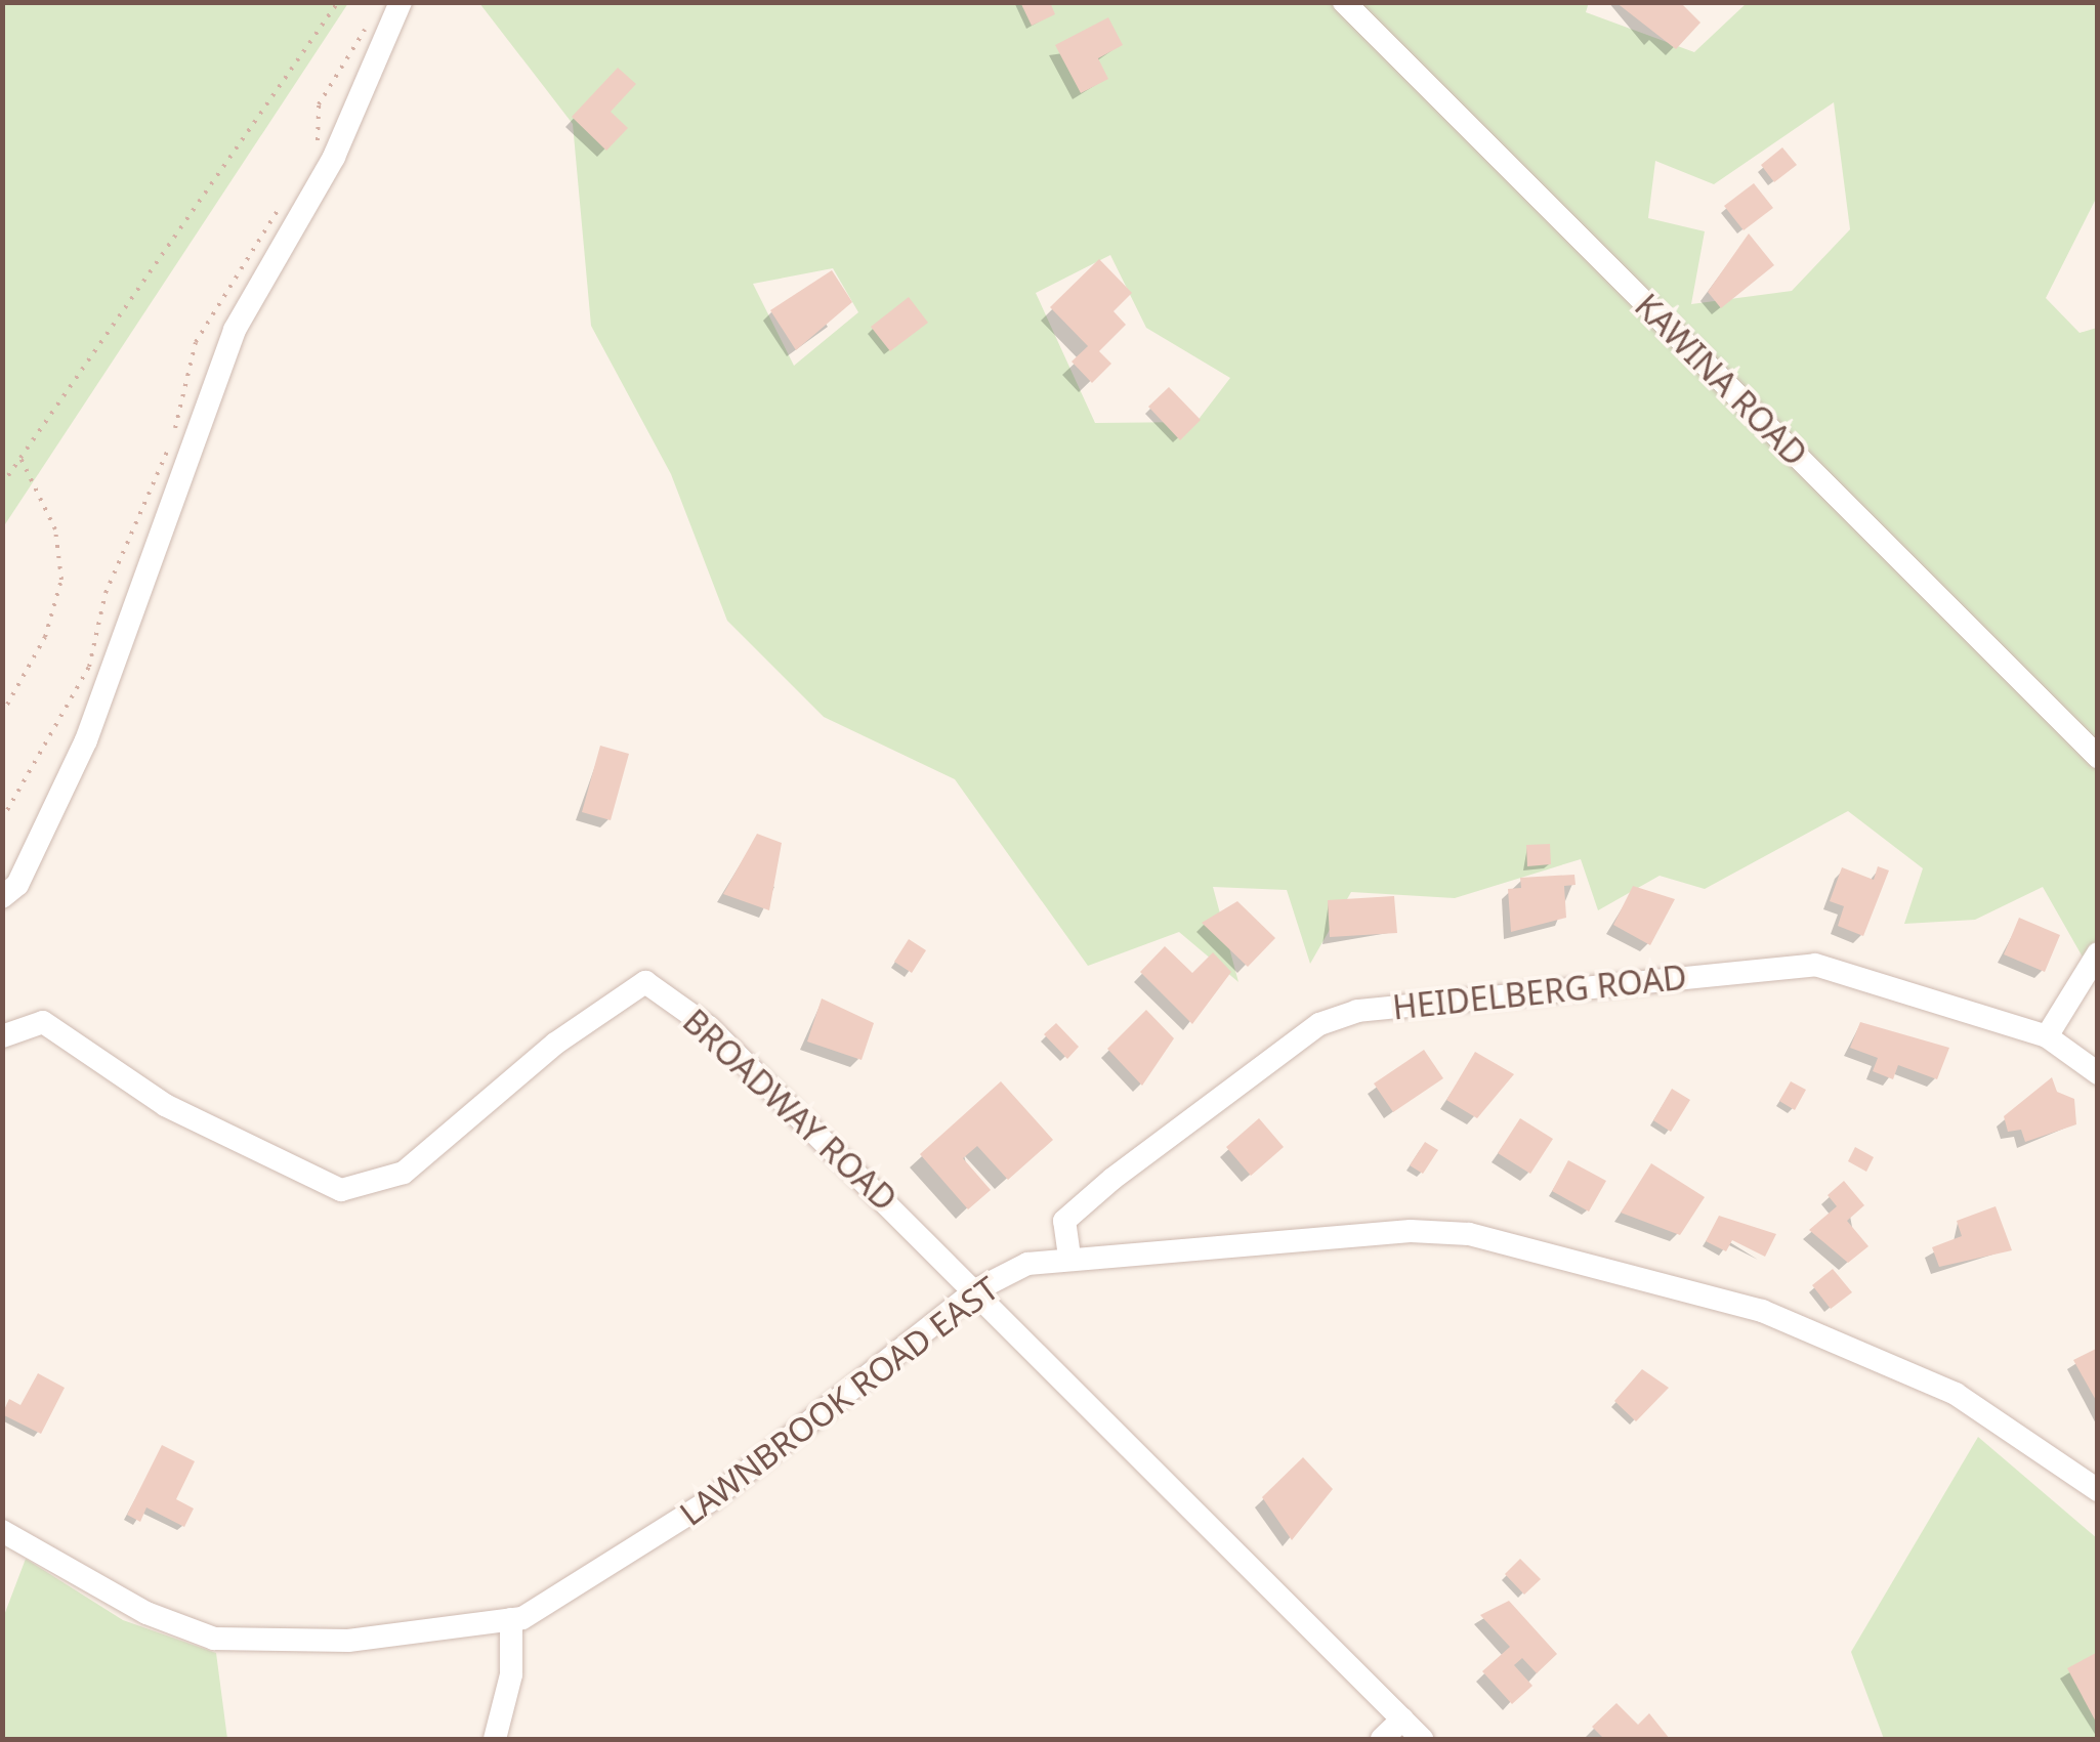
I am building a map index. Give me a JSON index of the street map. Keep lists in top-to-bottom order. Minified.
{"streets":{"street":["KAWINA ROAD","HEIDELBERG ROAD","BROADWAY ROAD","LAWNBROOK ROAD EAST"]},"crossings":[["HEIDELBERG ROAD","LAWNBROOK ROAD EAST"],["BROADWAY ROAD","LAWNBROOK ROAD EAST"]]}
